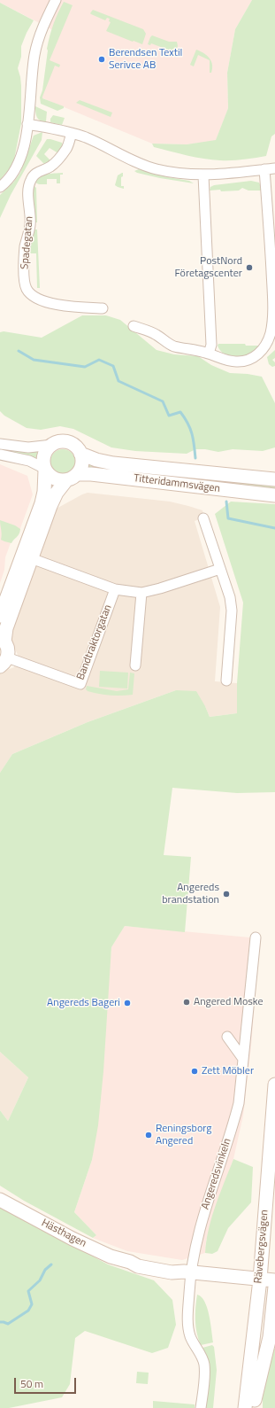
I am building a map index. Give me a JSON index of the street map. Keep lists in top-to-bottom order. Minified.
{"streets":{"street":["Spadegatan","Titteridammsvägen","Bandtraktorgatan","Angeredsvinkeln","Hästhagen","Rävebergsvägen"]},"crossings":[["Angeredsvinkeln","Hästhagen"],["Hästhagen","Rävebergsvägen"]],"places":["Berendsen Textil Serivce AB","PostNord Företagscenter","Angereds brandstation","Angered Moske","Angereds Bageri","Zett Möbler","Reningsborg Angered"],"scale_bar":"50 m"}
